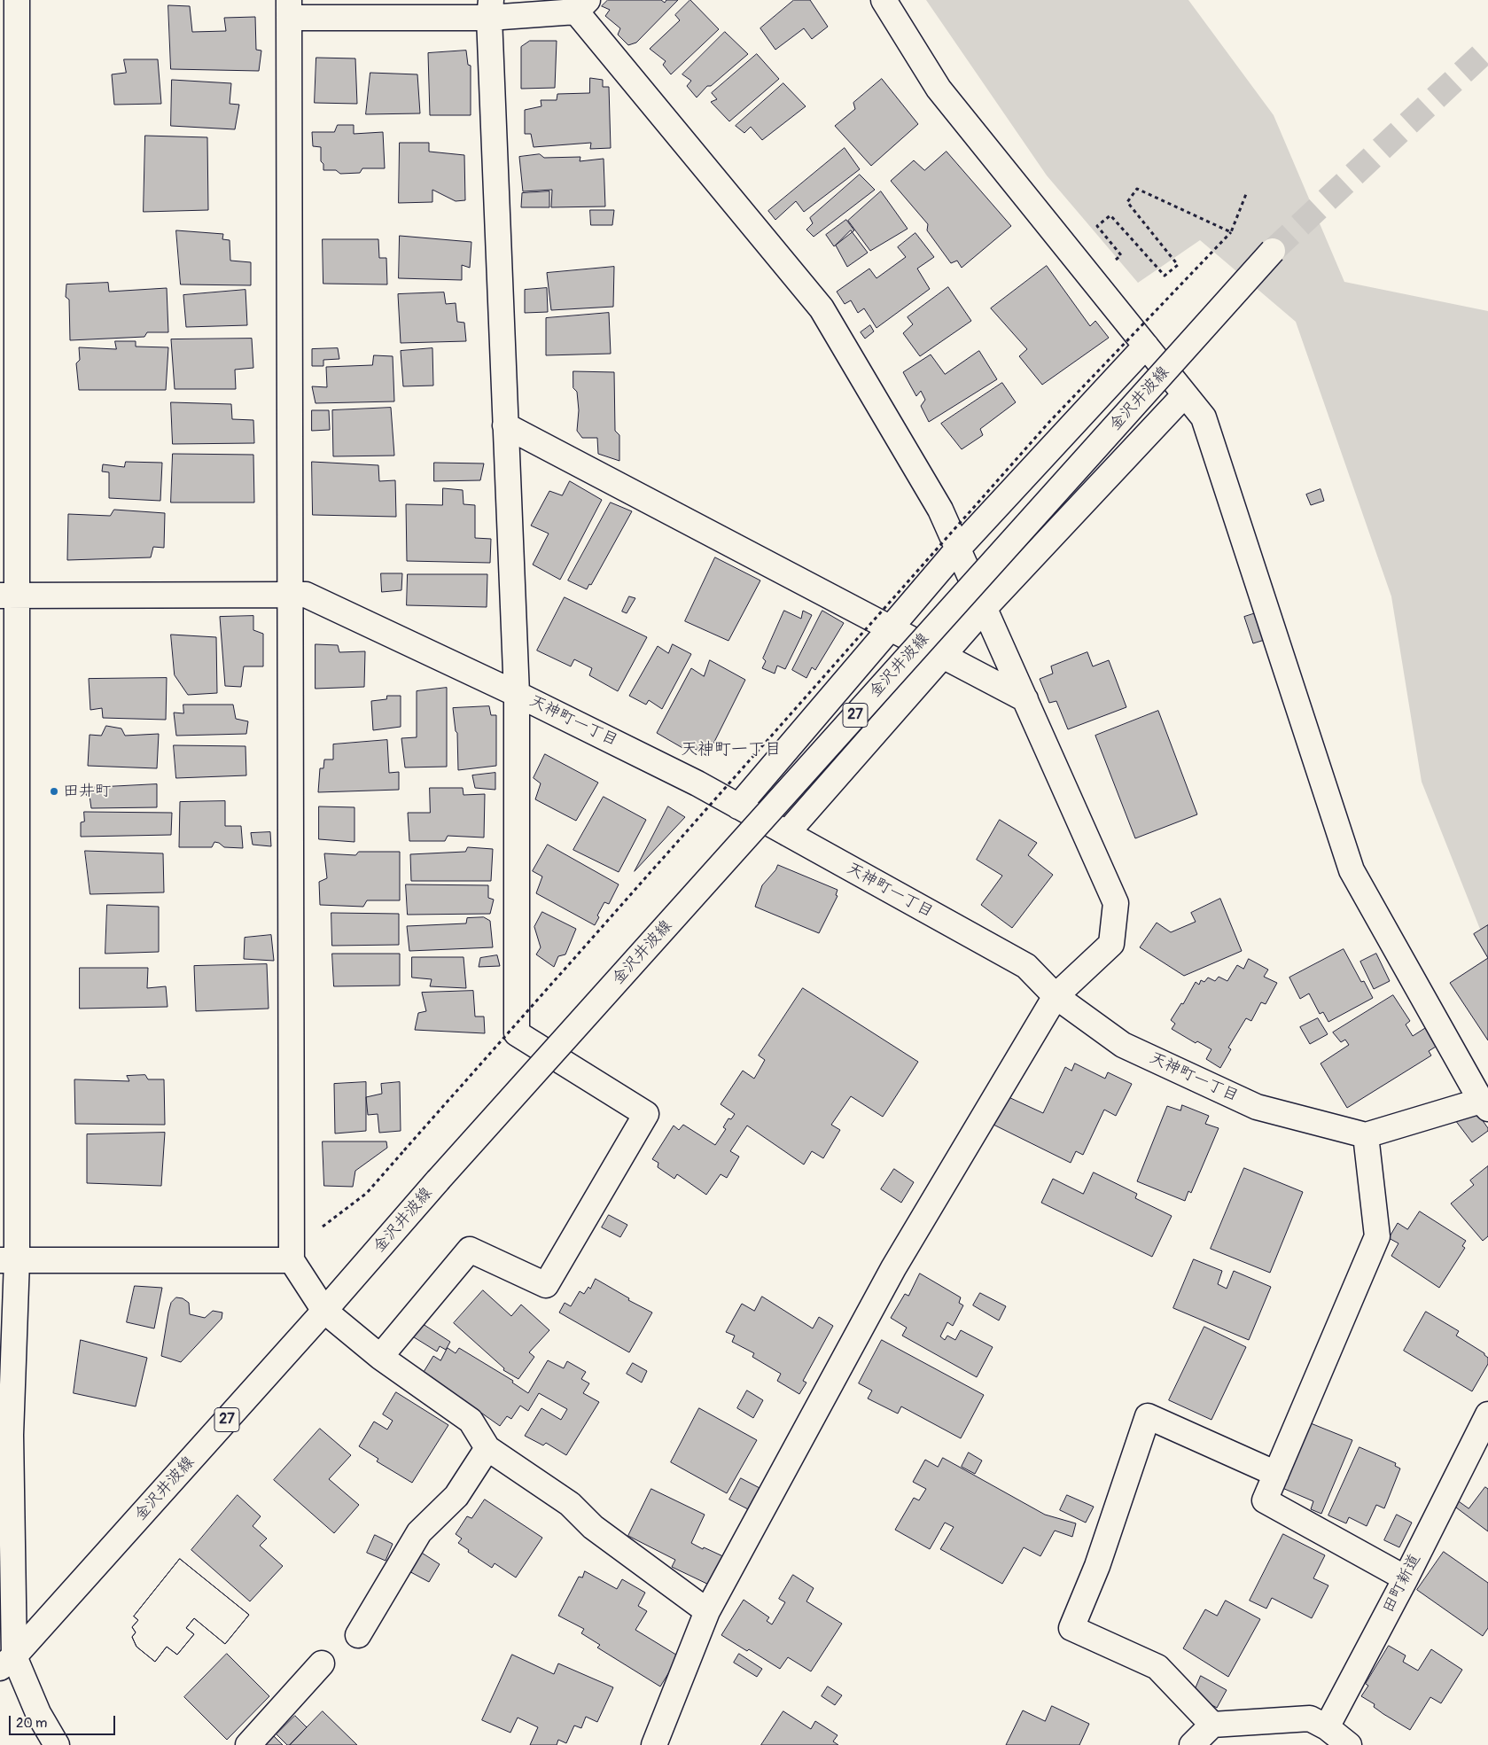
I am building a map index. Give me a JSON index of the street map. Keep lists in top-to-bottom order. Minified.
{"streets":{"main road":["金沢井波線","27","天神町一丁目","田町新道"]},"districts":["天神町一丁目"],"places":["田井町"],"scale_bar":"20 m"}
